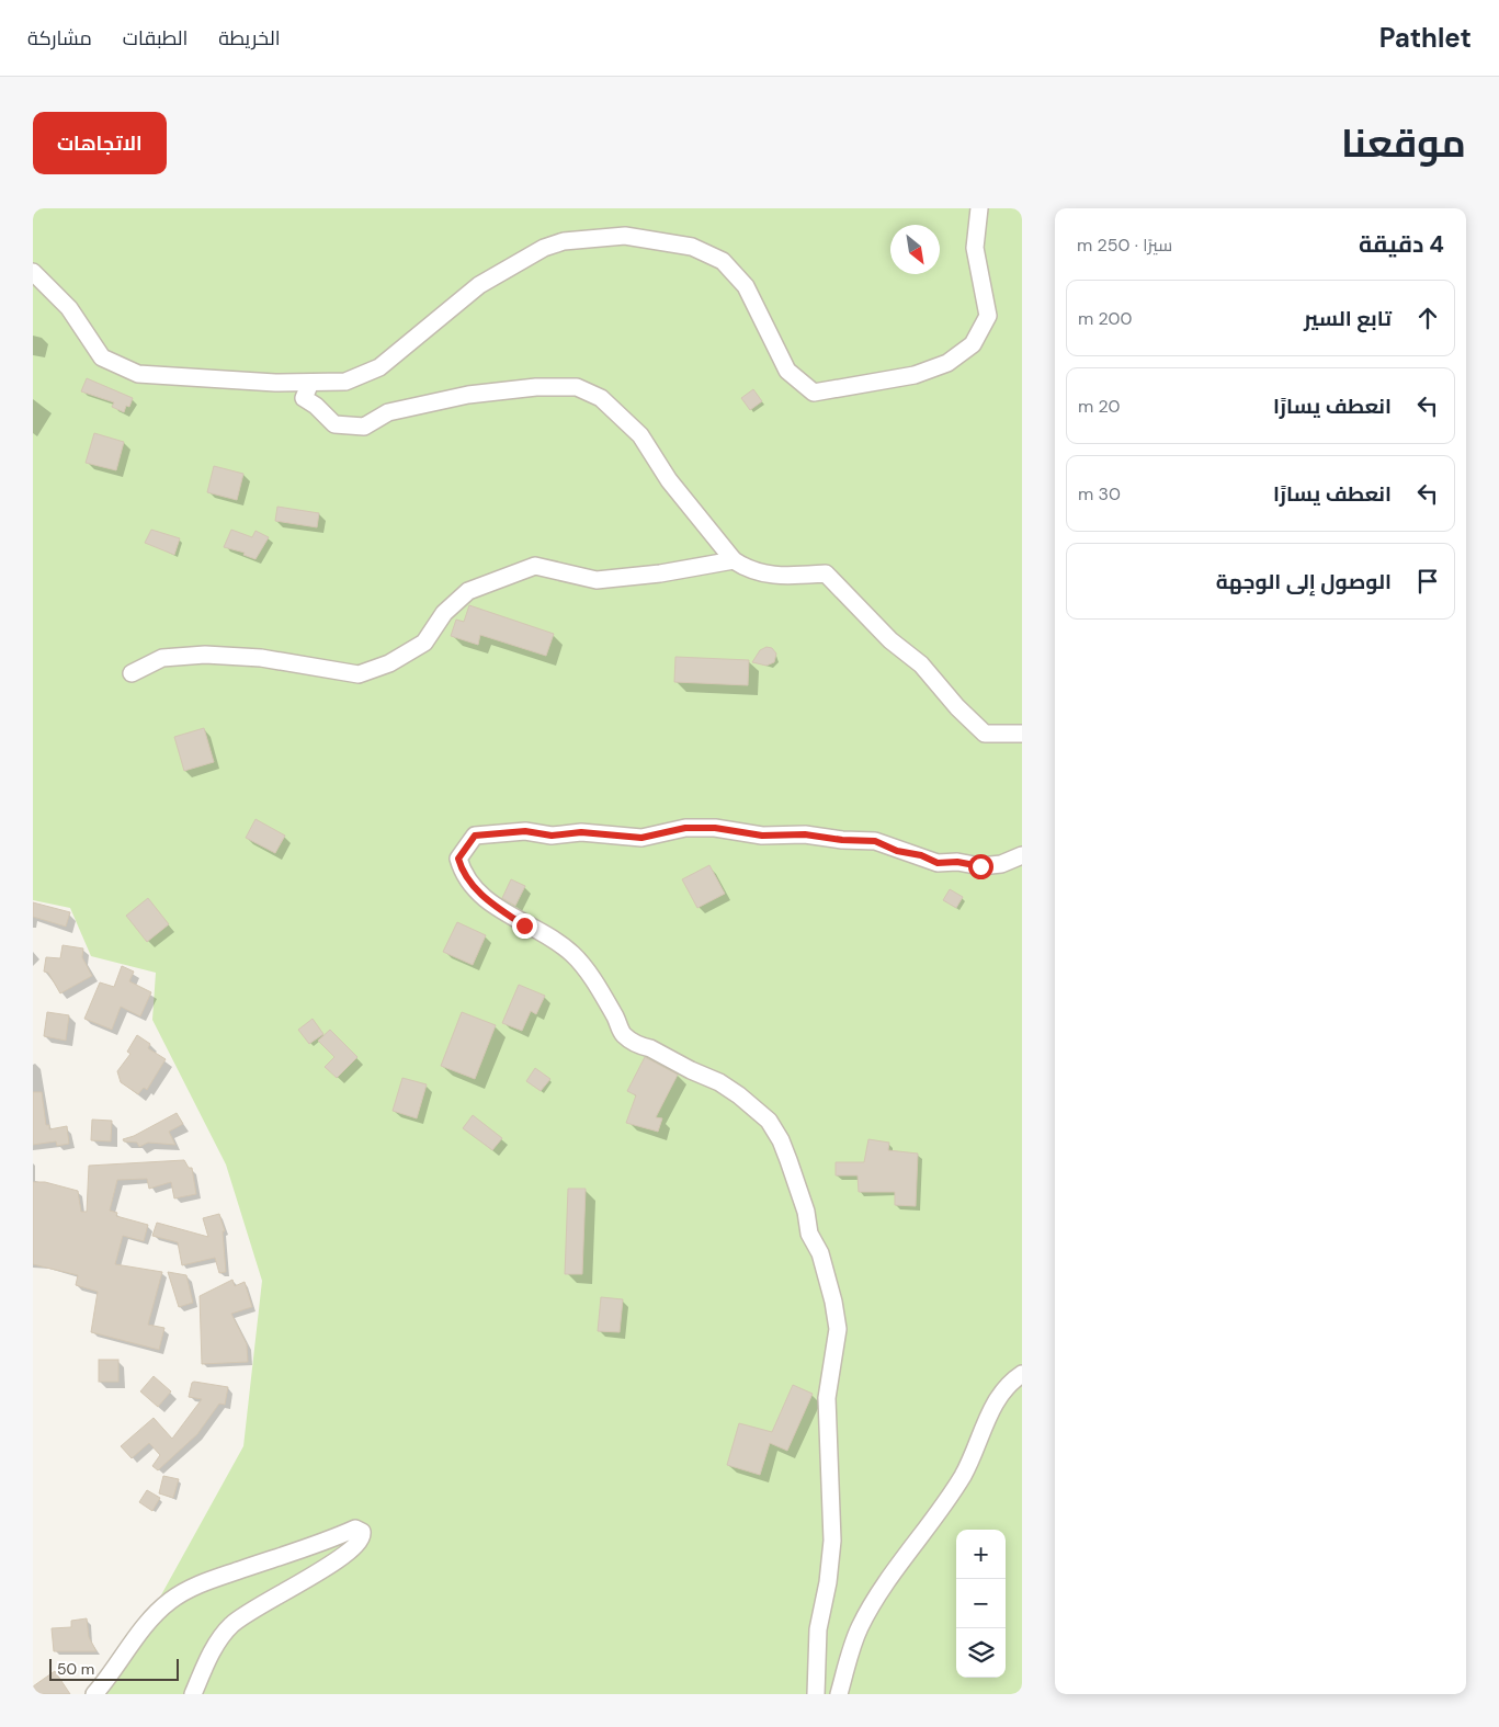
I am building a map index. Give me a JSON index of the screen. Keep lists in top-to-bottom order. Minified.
{"scale_bar":"50 m","north":"bottom right","page":{"header":"Pathlet","nav":["الخريطة","الطبقات","مشاركة"],"title":"موقعنا","buttons":"الاتجاهات","heading":["4 دقيقة","سيرًا · 250 m"],"list":[["تابع السير","200 m"],["انعطف يسارًا","20 m"],["انعطف يسارًا","30 m"],"الوصول إلى الوجهة"],"map_buttons":["+","−"],"scale":"50 m"}}
